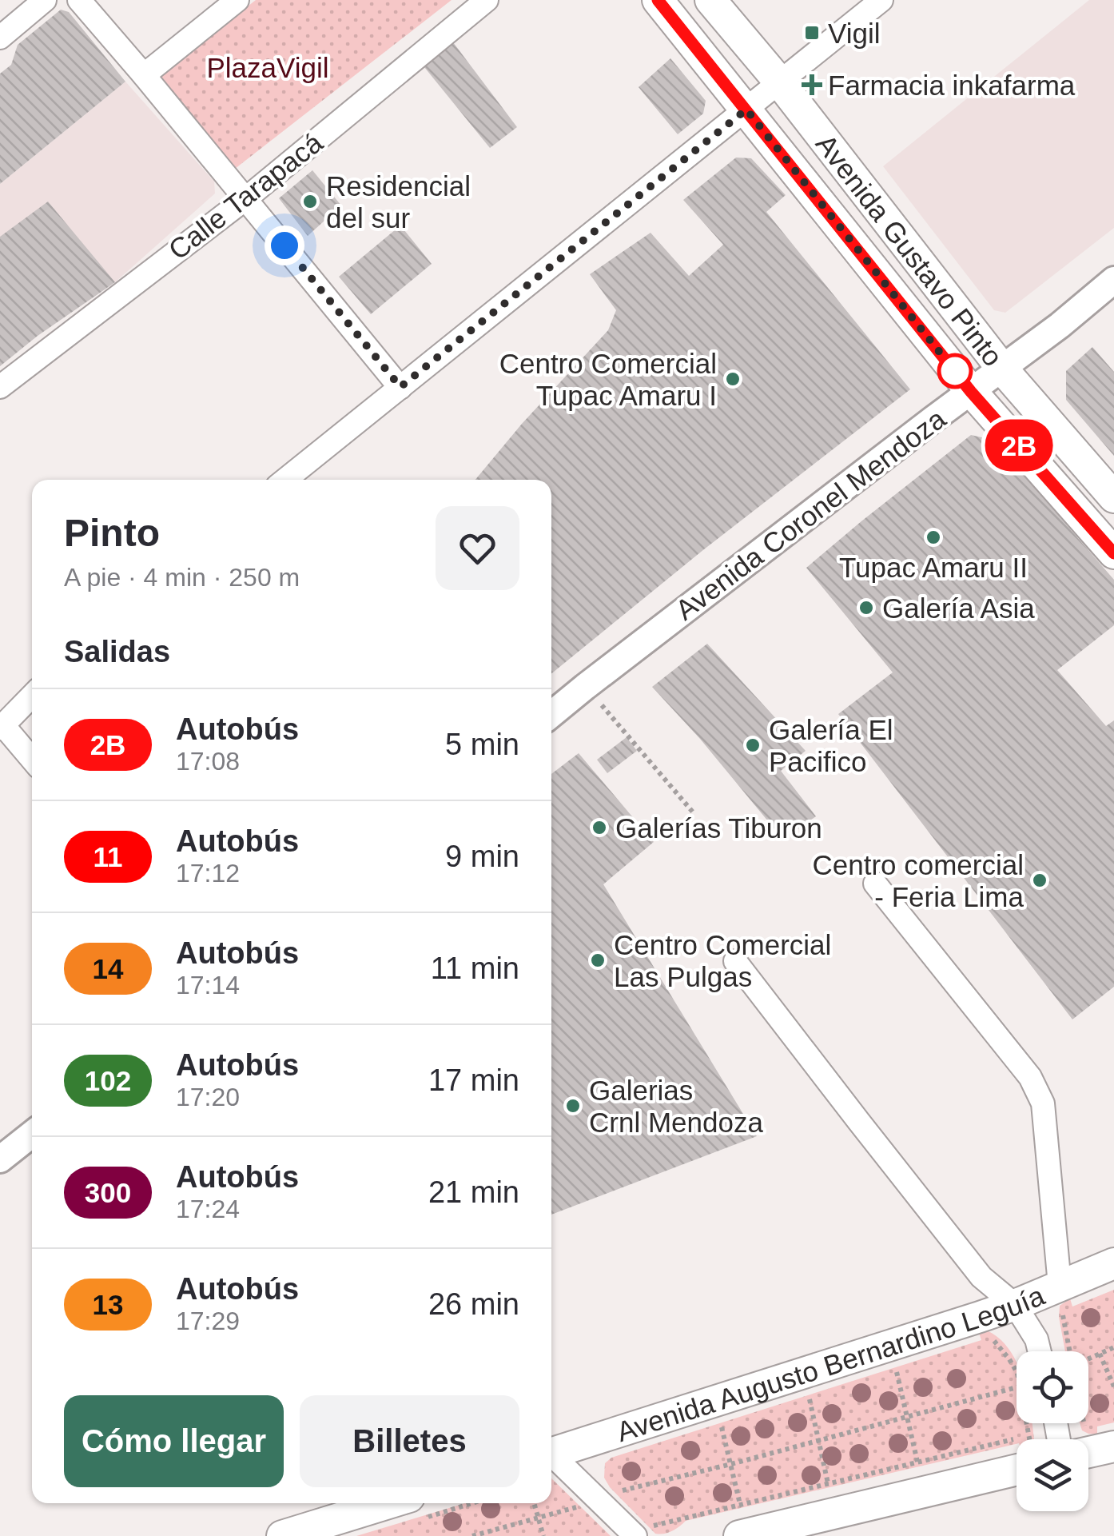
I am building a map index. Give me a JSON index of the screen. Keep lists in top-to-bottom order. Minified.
{"streets":{"main road":["Avenida Gustavo Pinto","Avenida Augusto Bernardino Leguía"],"street":["Calle Tarapacá","Avenida Coronel Mendoza"]},"crossings":[["Avenida Gustavo Pinto","Avenida Coronel Mendoza"]],"parks":["PlazaVigil"],"places":{"transit":["Vigil"],"health":["Farmacia inkafarma"],"other":["Residencial del sur","Centro Comercial Tupac Amaru I","Tupac Amaru II","Galería Asia","Galería El Pacifico","Galerías Tiburon","Centro comercial - Feria Lima","Centro Comercial Las Pulgas","Galerias Crnl Mendoza"]},"lines":["bus line 2B"],"page":{"on_map":"2B","heading":[["Pinto","A pie · 4 min · 250 m"],"Salidas"],"list":[{"mark":"2B","name":"Autobús","note":"17:08","value":"5 min"},{"mark":"11","name":"Autobús","note":"17:12","value":"9 min"},{"mark":"14","name":"Autobús","note":"17:14","value":"11 min"},{"mark":"102","name":"Autobús","note":"17:20","value":"17 min"},{"mark":"300","name":"Autobús","note":"17:24","value":"21 min"},{"mark":"13","name":"Autobús","note":"17:29","value":"26 min"}],"buttons":["Cómo llegar","Billetes"]}}
